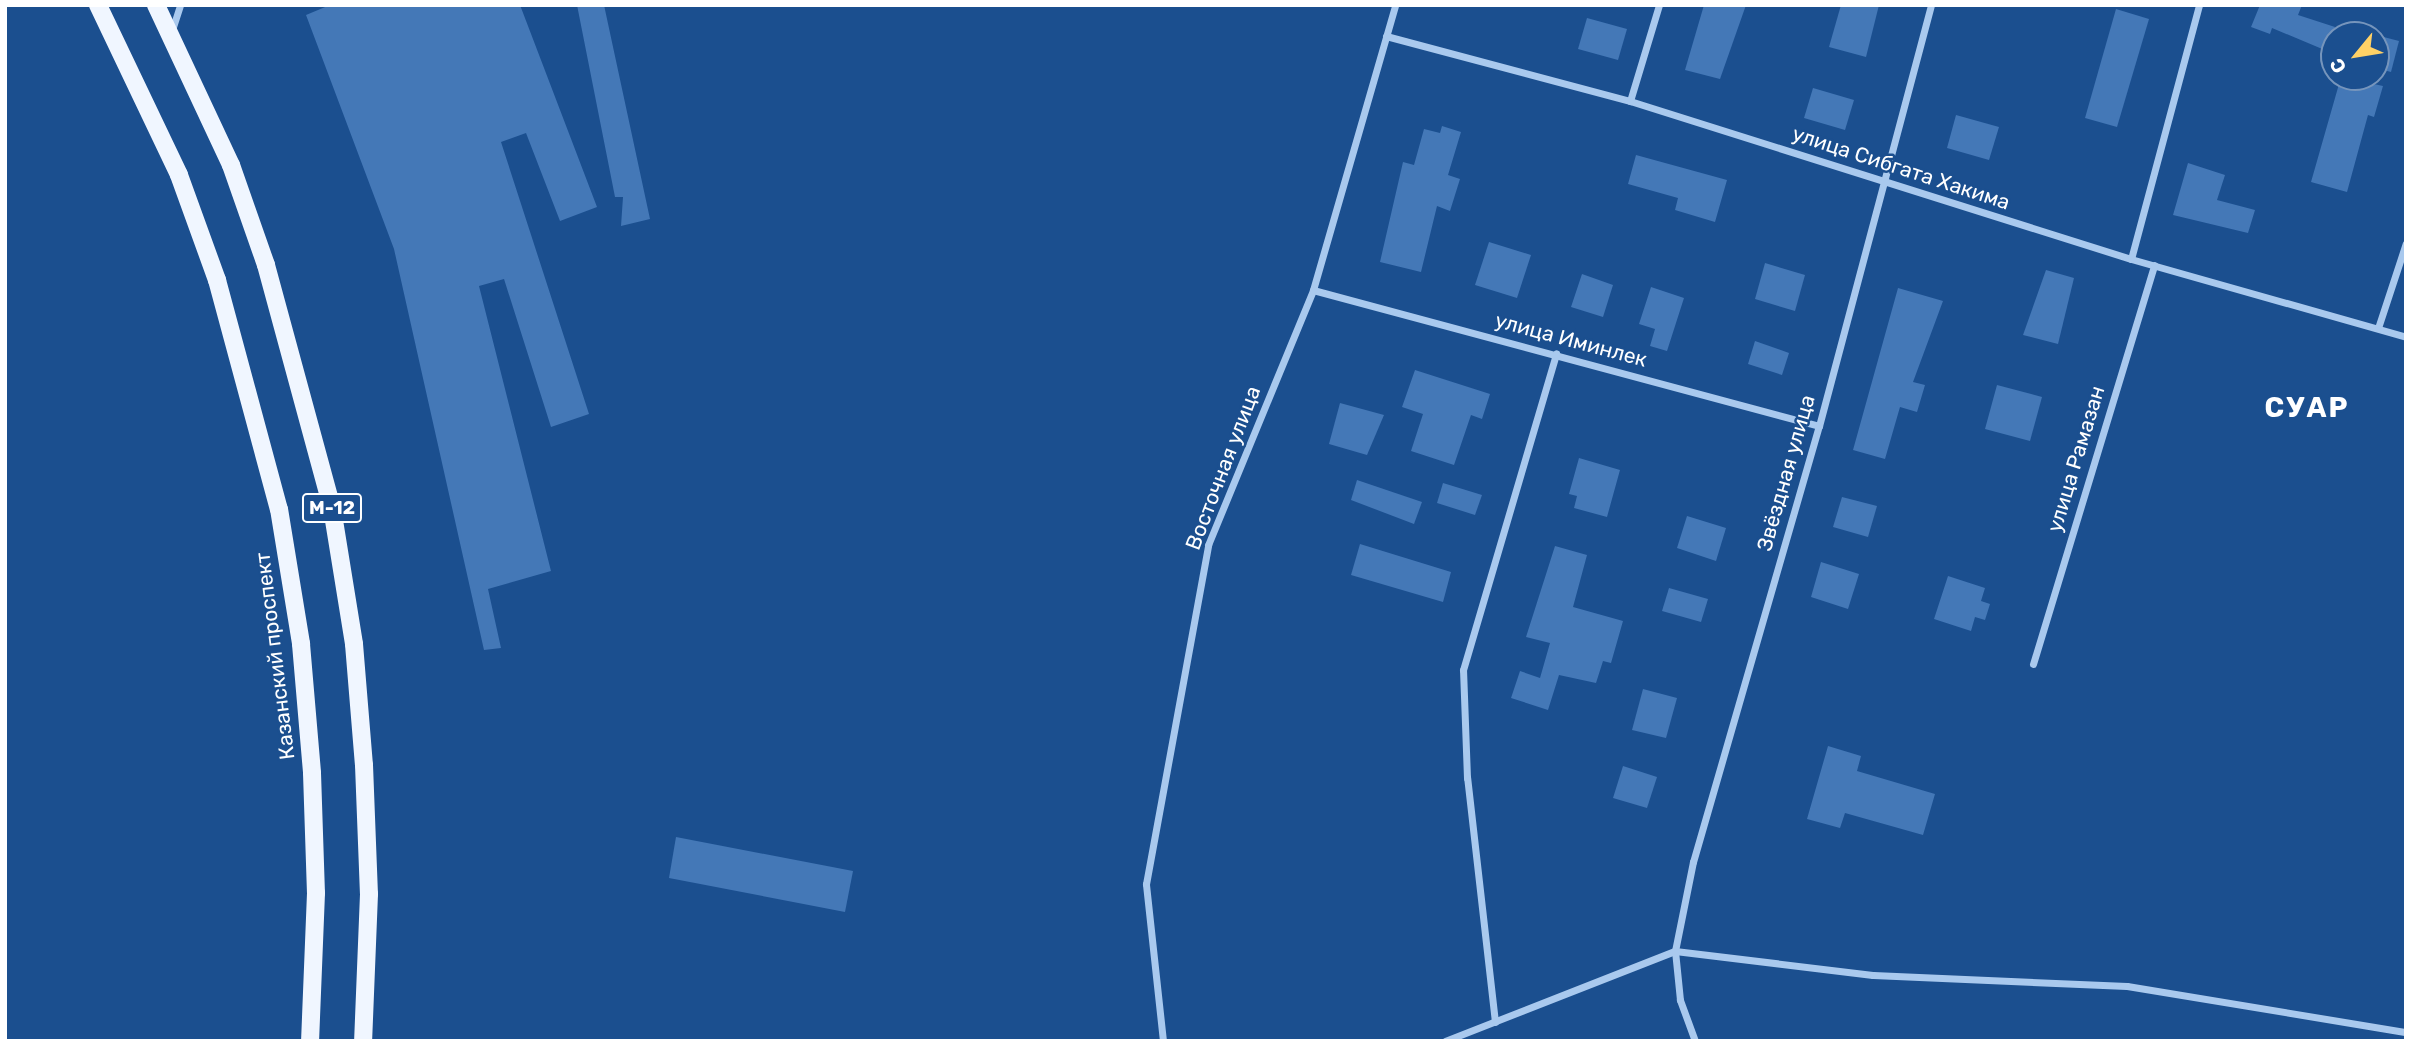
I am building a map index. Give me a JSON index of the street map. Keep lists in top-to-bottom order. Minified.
{"streets":{"main road":["М-12","Казанский проспект"],"street":["улица Сибгата Хакима","улица Иминлек","улица Рамазан","Восточная улица","Звёздная улица"]},"crossings":[["улица Сибгата Хакима","улица Рамазан"],["улица Сибгата Хакима","Восточная улица"],["улица Сибгата Хакима","Звёздная улица"],["улица Иминлек","Восточная улица"],["улица Иминлек","Звёздная улица"]],"districts":["СУАР"],"north":"bottom left"}
